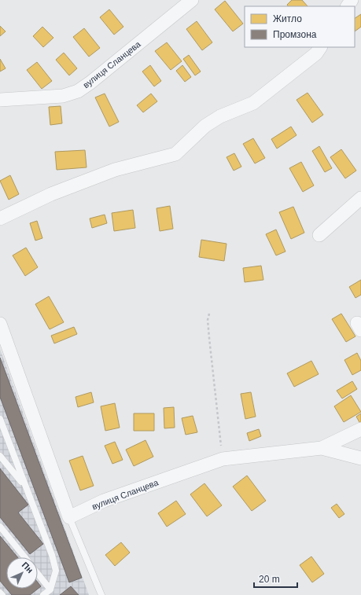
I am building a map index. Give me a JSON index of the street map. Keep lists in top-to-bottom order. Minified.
{"streets":{"street":["вулиця Сланцева"]},"legend":["Житло","Промзона"],"scale_bar":"20 m","north":"top right"}
